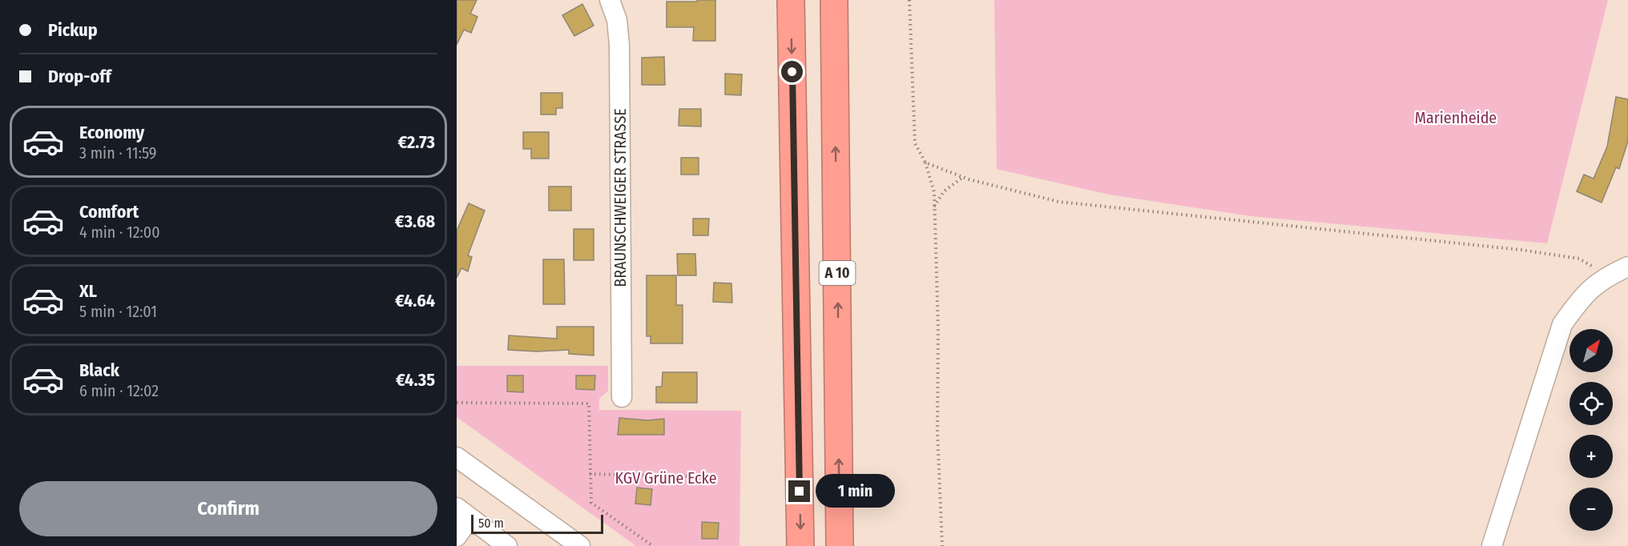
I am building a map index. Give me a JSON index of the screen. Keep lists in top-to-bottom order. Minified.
{"streets":{"highway":["A 10"],"street":["BRAUNSCHWEIGER STRASSE"]},"parks":["Marienheide","KGV Grüne Ecke"],"scale_bar":"50 m","north":"top right","page":{"banner":["Pickup","Drop-off"],"list":[{"name":"Economy","note":"3 min · 11:59","value":"€2.73"},{"name":"Comfort","note":"4 min · 12:00","value":"€3.68"},{"name":"XL","note":"5 min · 12:01","value":"€4.64"},{"name":"Black","note":"6 min · 12:02","value":"€4.35"}],"map_buttons":["+","−"],"buttons":"Confirm","bubble":"1 min","scale":"50 m"}}
